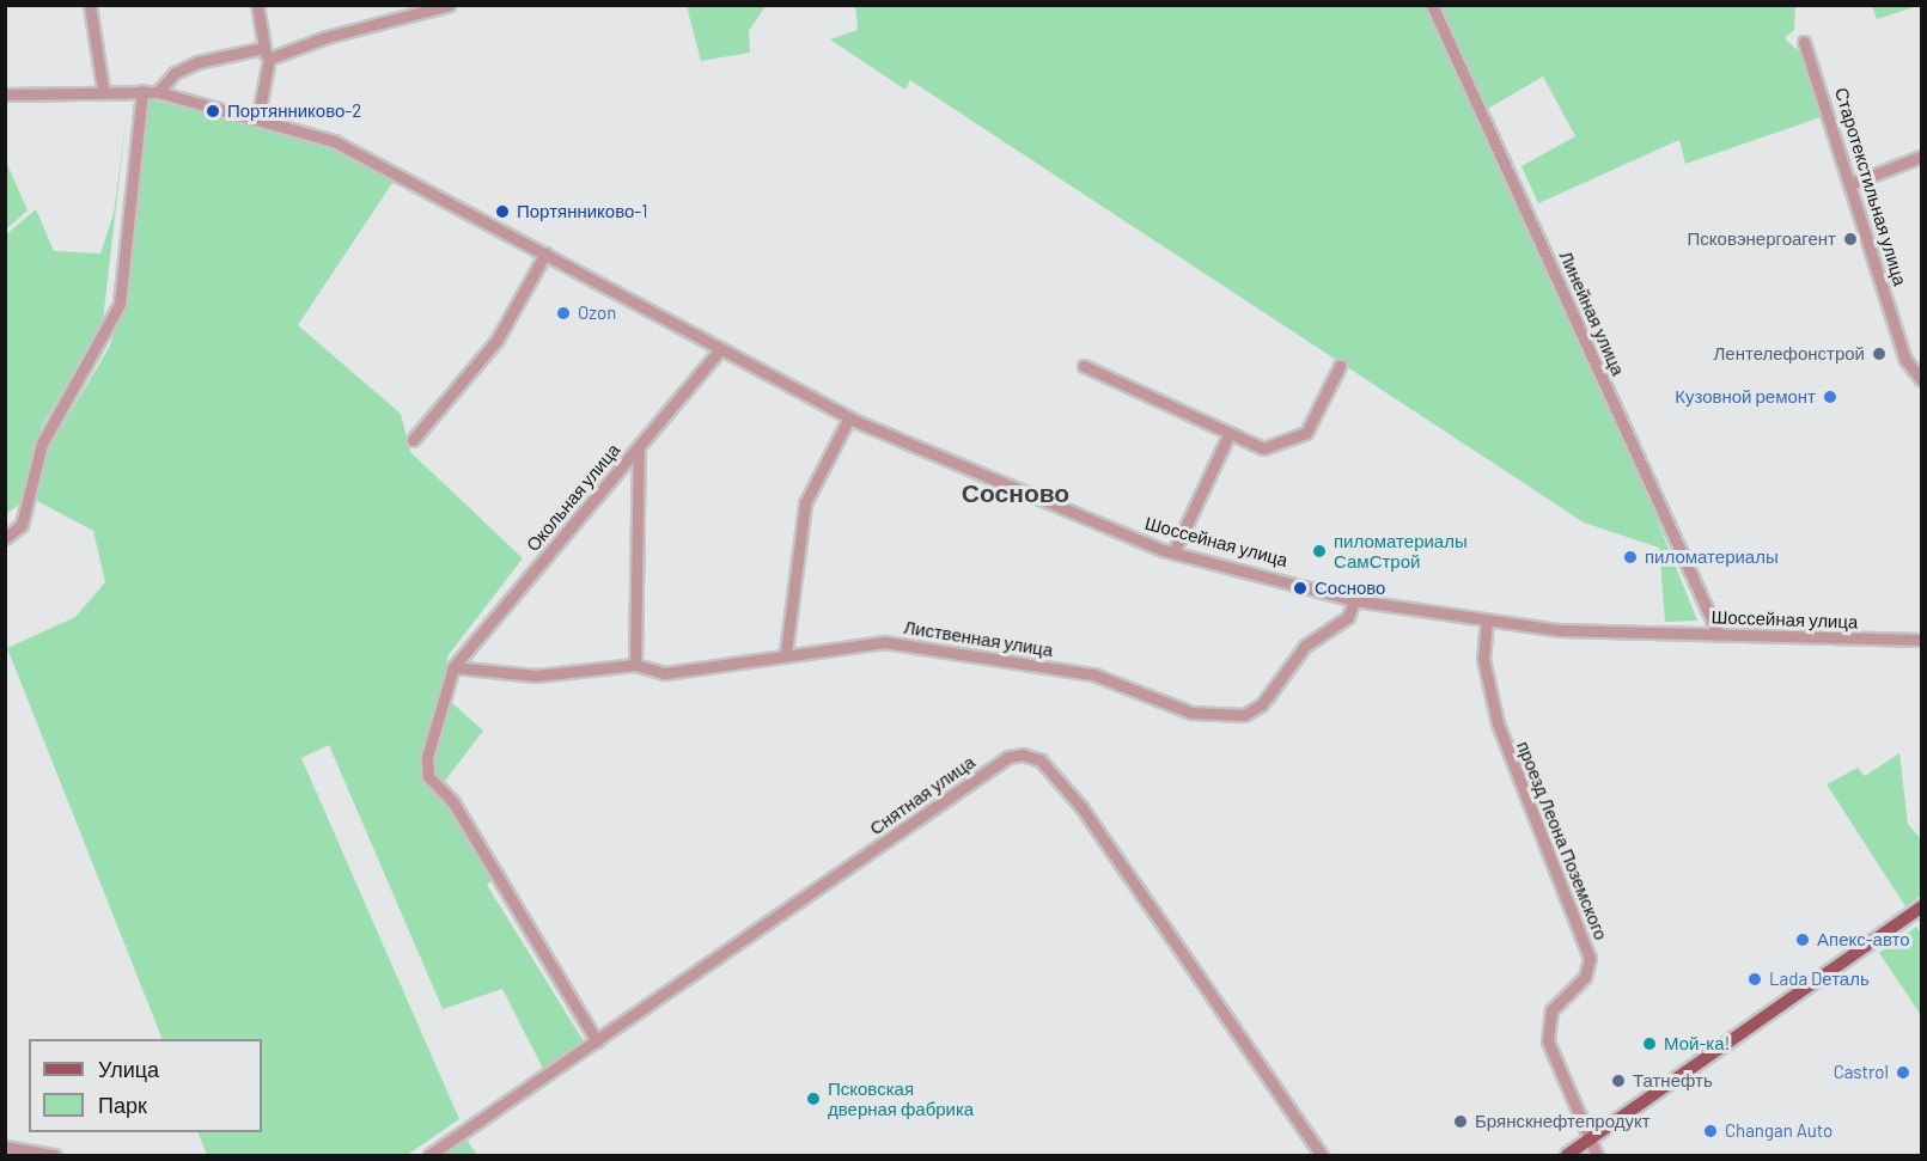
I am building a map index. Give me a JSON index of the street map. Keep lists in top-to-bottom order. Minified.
{"streets":{"street":["Старотекстильная улица","Линейная улица","Окольная улица","Шоссейная улица","Лиственная улица","Снятная улица","проезд Леона Поземского"]},"crossings":[["Линейная улица","Шоссейная улица"],["Окольная улица","Шоссейная улица"],["Окольная улица","Лиственная улица"],["Шоссейная улица","Лиственная улица"],["Шоссейная улица","проезд Леона Поземского"]],"districts":["Сосново"],"places":["Портянниково-2","Портянниково-1","Псковэнергоагент","Ozon","Лентелефонстрой","Кузовной ремонт","пиломатериалы СамСтрой","пиломатериалы","Сосново","Апекс-авто","Lada Dеталь","Мой-ка!","Castrol","Татнефть","Псковская дверная фабрика","Брянскнефтепродукт","Changan Auto"],"legend":["Улица","Парк"]}
